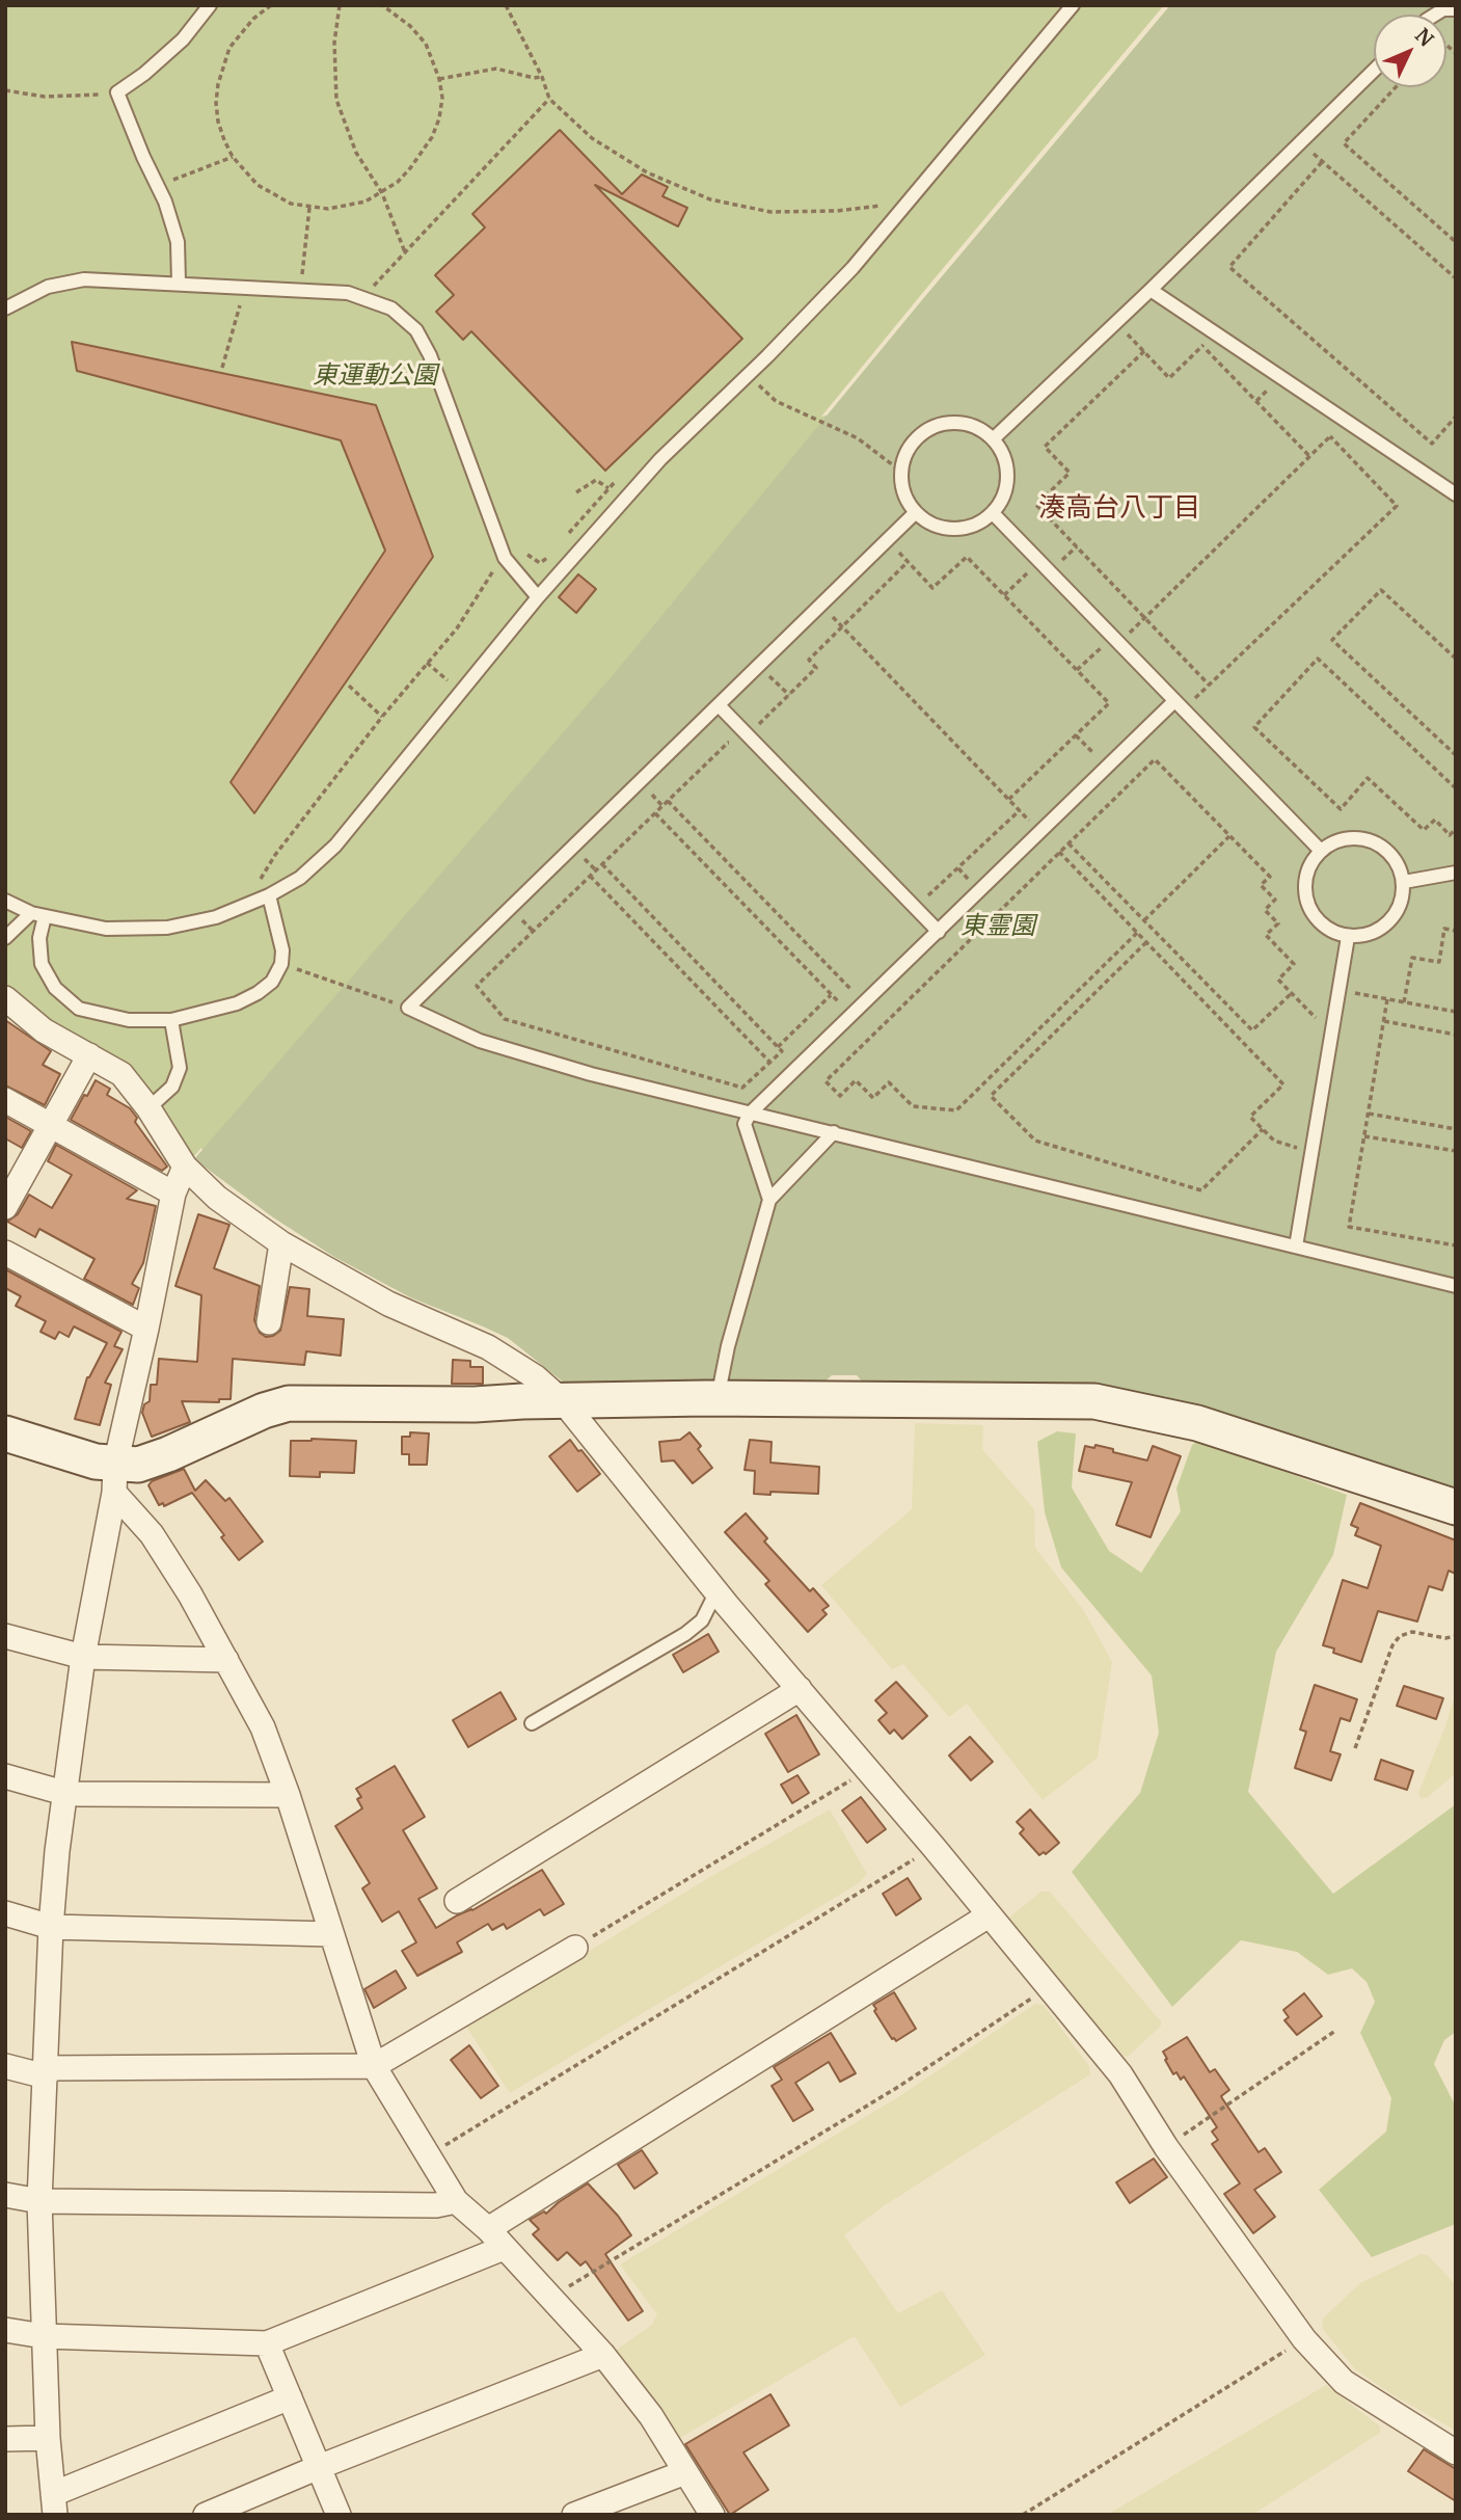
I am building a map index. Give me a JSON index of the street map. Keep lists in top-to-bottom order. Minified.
{"districts":["湊高台八丁目"],"parks":["東運動公園","東霊園"],"north":"top right"}
